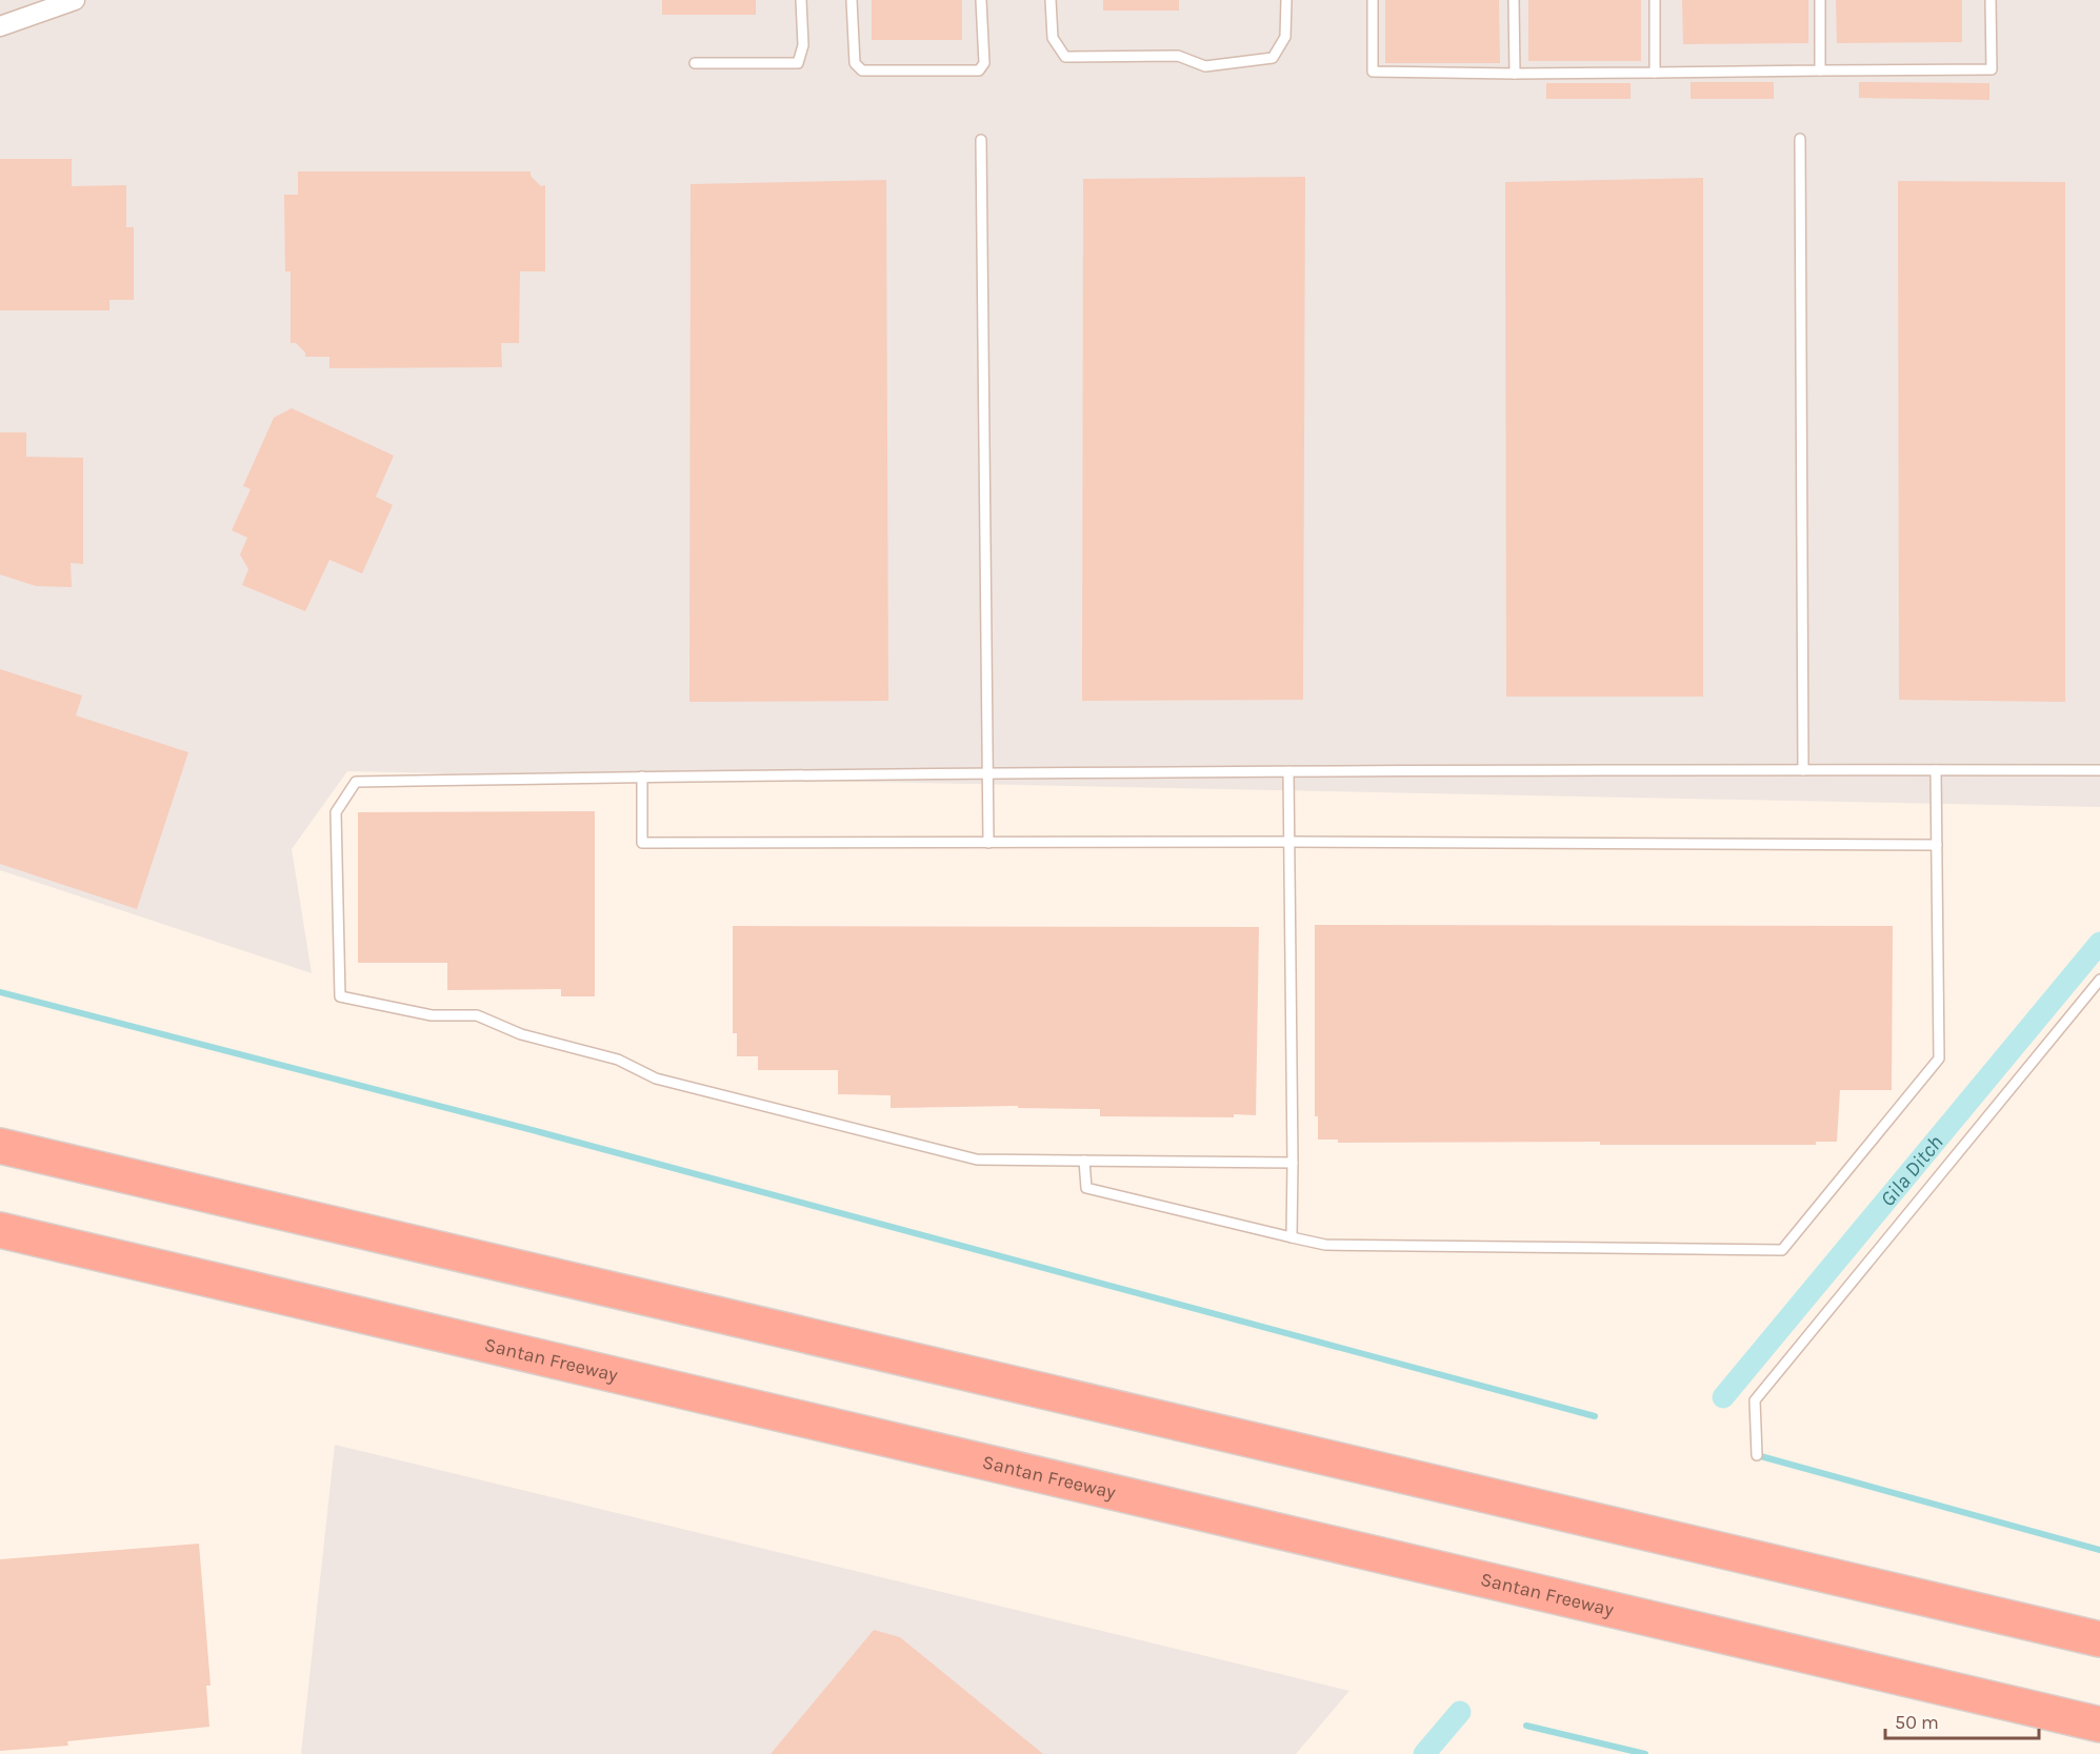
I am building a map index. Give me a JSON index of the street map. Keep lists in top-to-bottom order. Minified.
{"streets":{"highway":["Santan Freeway"]},"water":["Gila Ditch"],"scale_bar":"50 m"}
